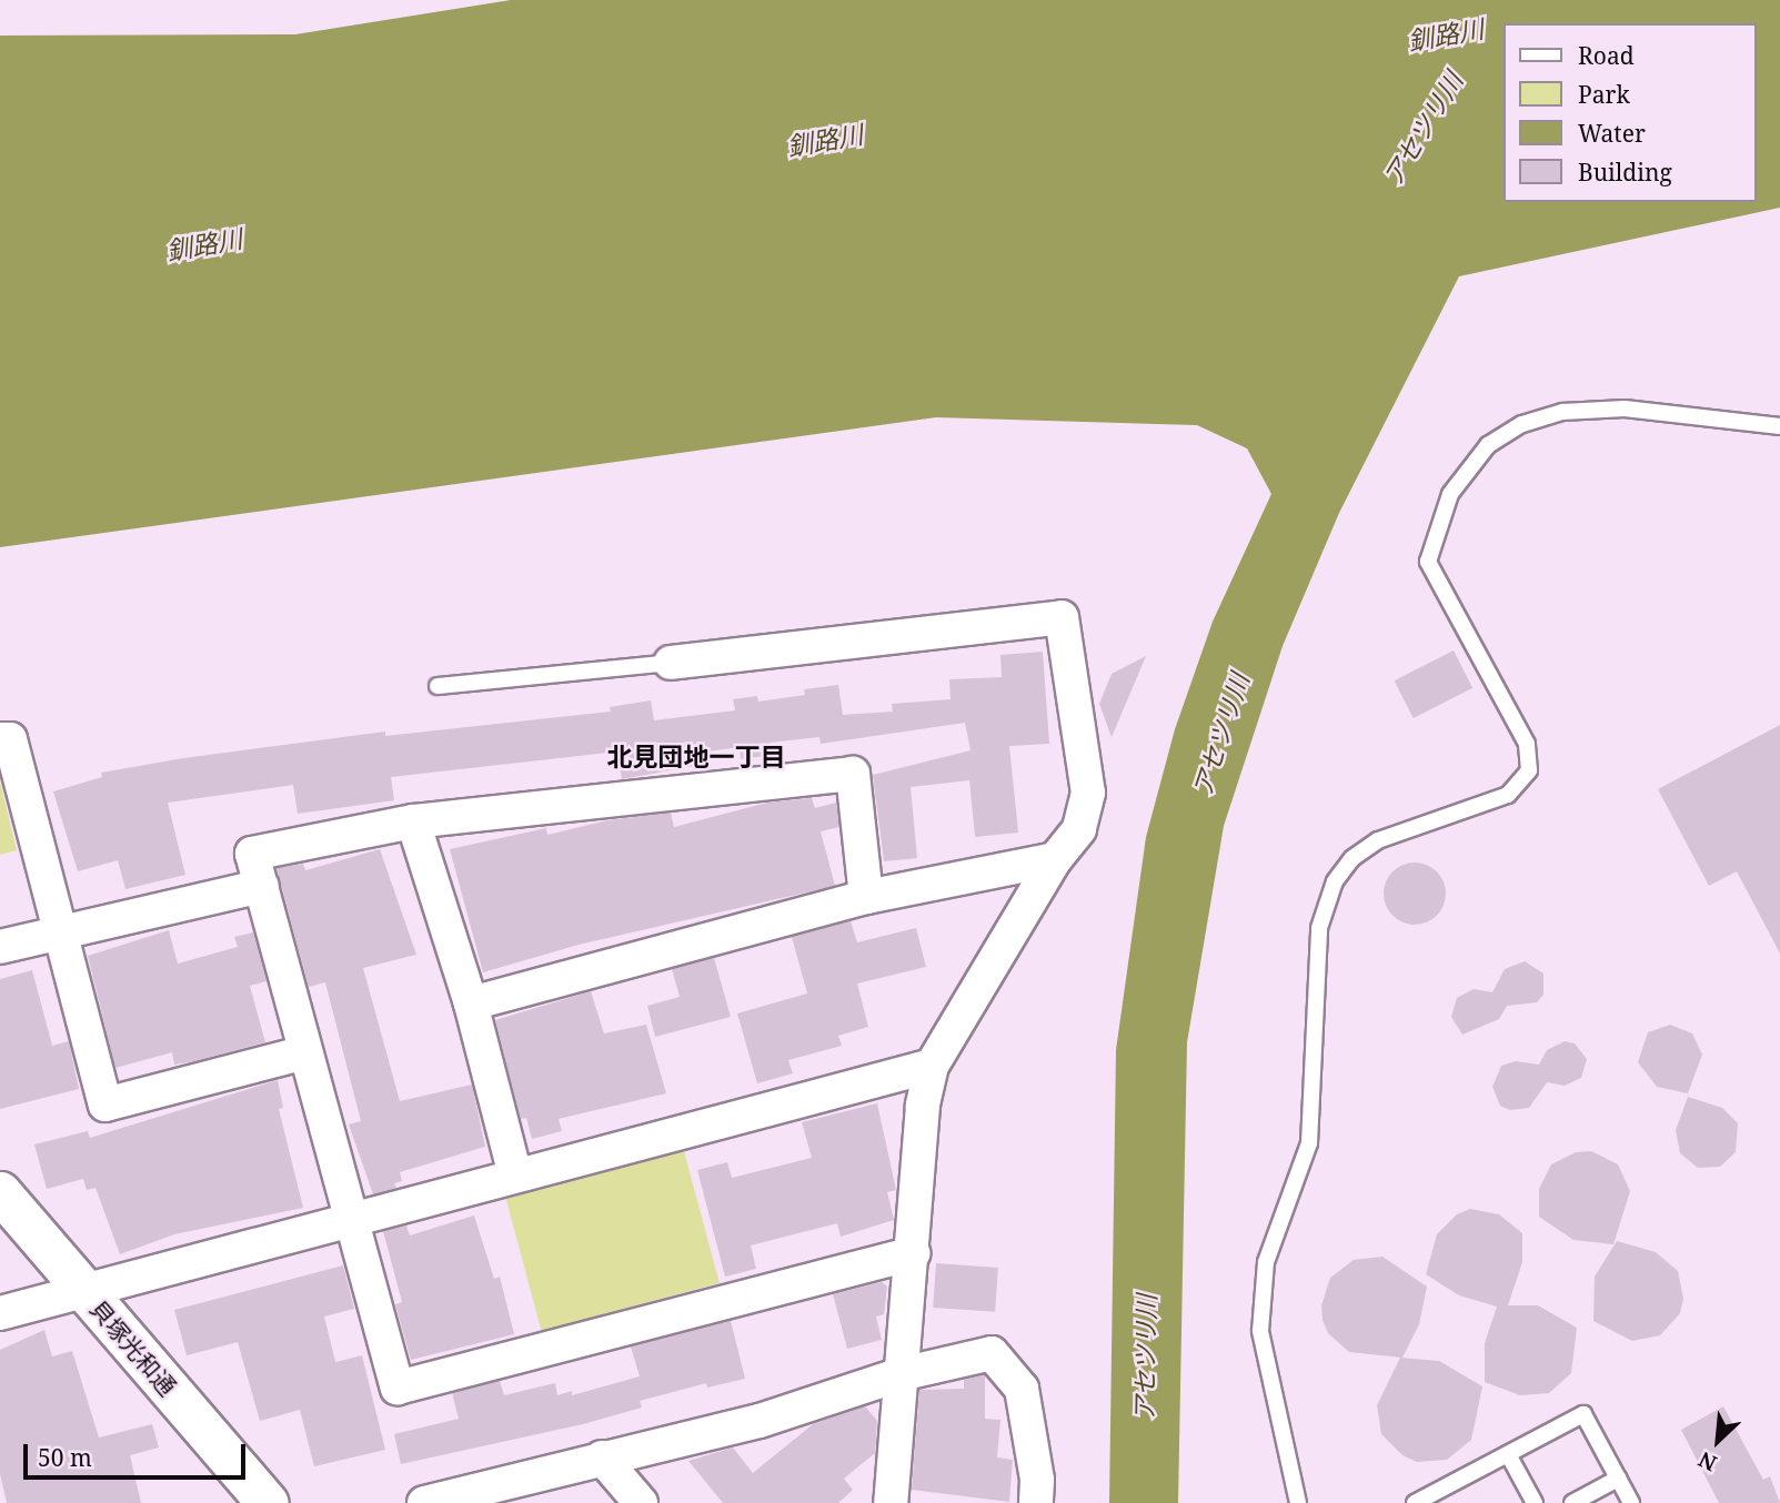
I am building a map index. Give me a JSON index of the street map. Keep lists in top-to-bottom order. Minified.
{"streets":{"street":["貝塚光和通"]},"districts":["北見団地一丁目"],"water":["釧路川","アセツリ川"],"legend":["Road","Park","Water","Building"],"scale_bar":"50 m","north":"bottom left"}
